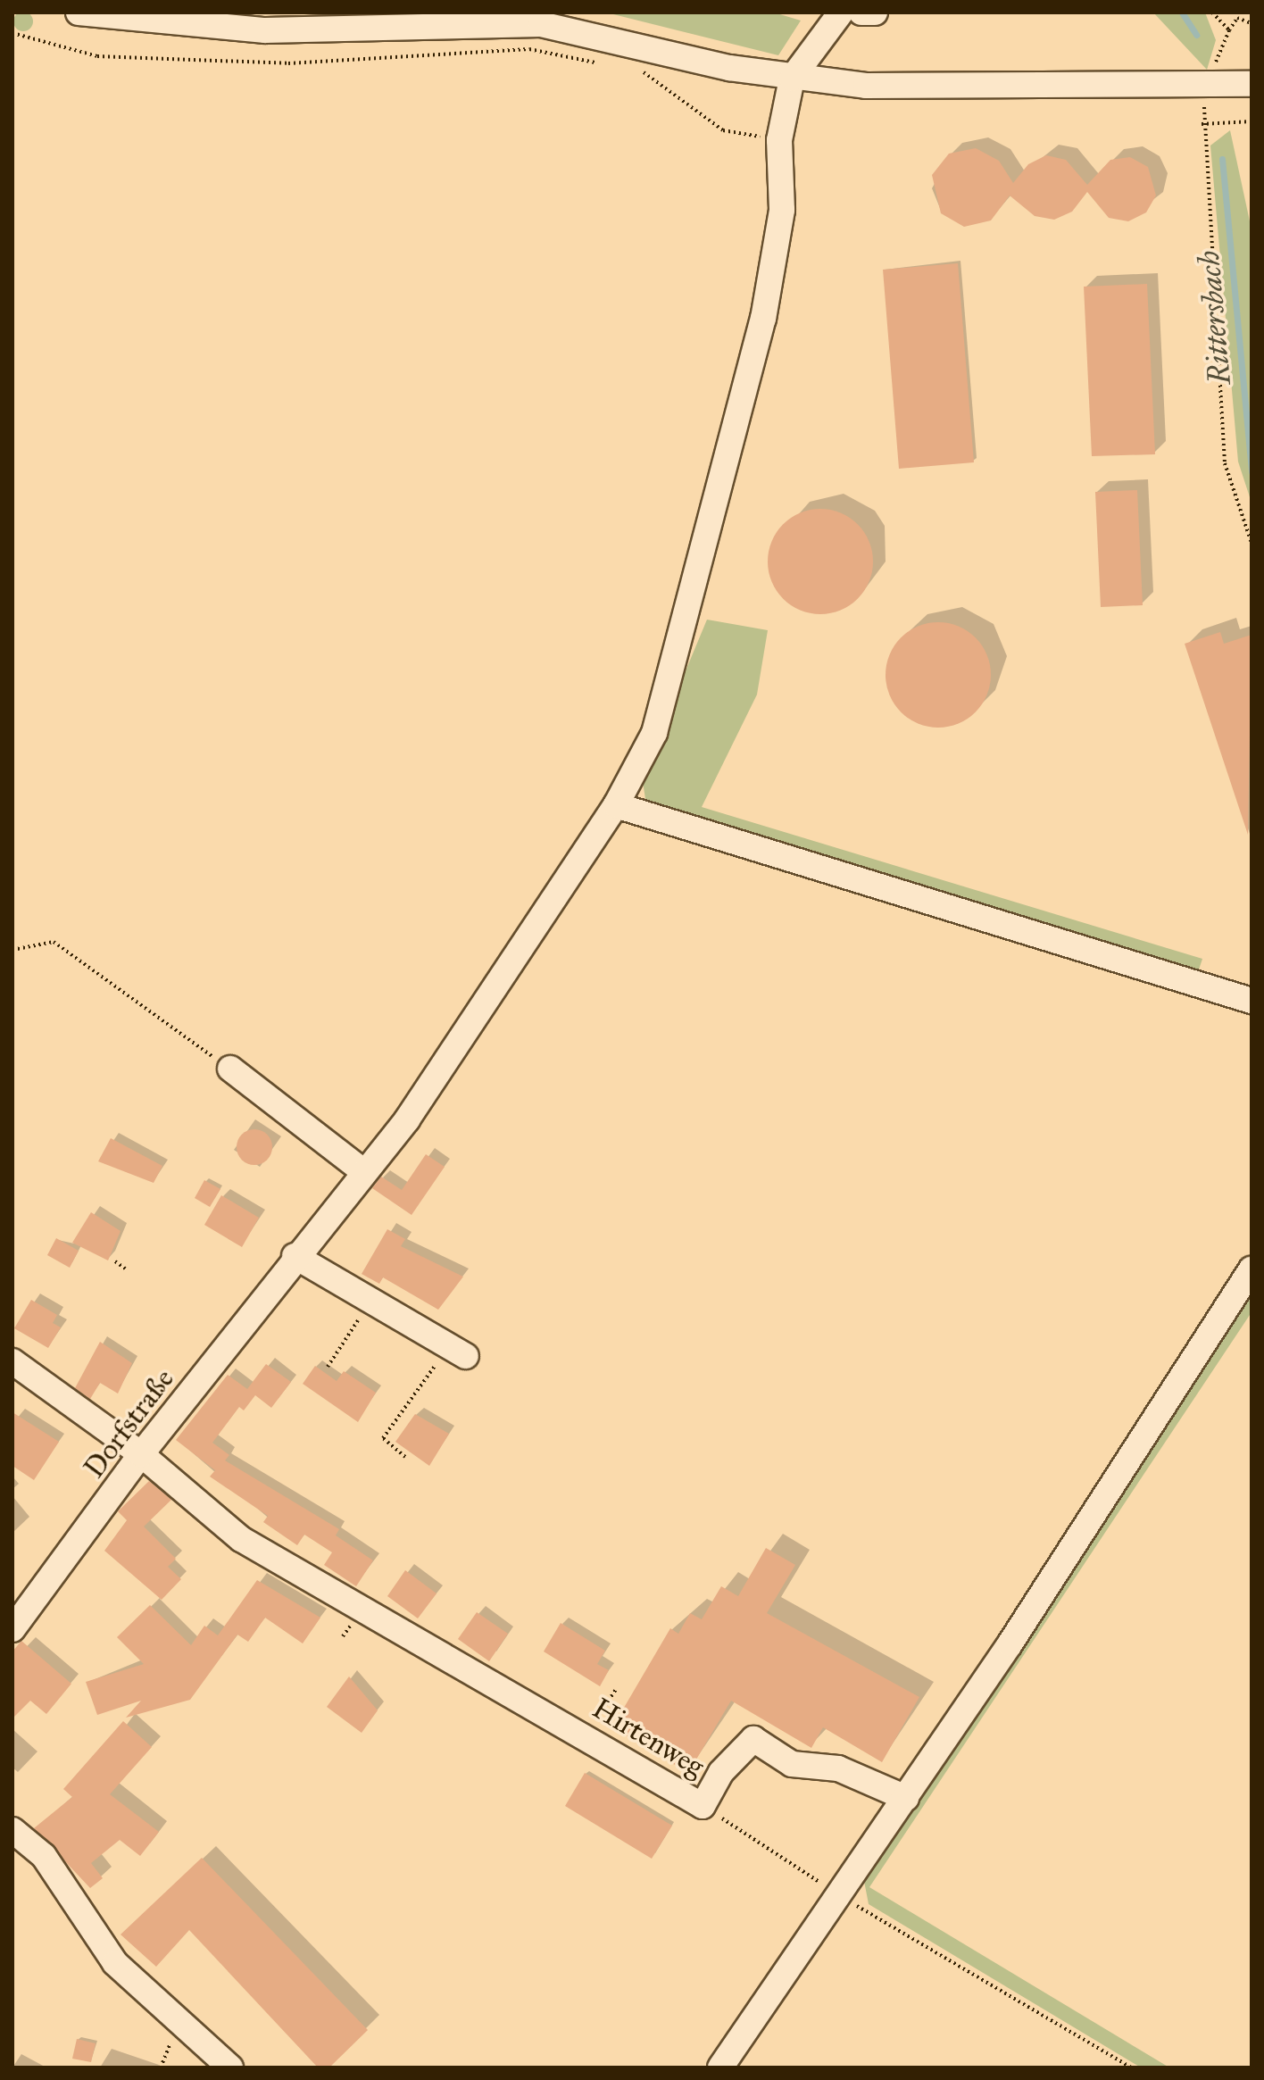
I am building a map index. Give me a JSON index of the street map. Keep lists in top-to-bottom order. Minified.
{"streets":{"street":["Dorfstraße","Hirtenweg"]},"crossings":[["Dorfstraße","Hirtenweg"]],"water":["Rittersbach"]}
